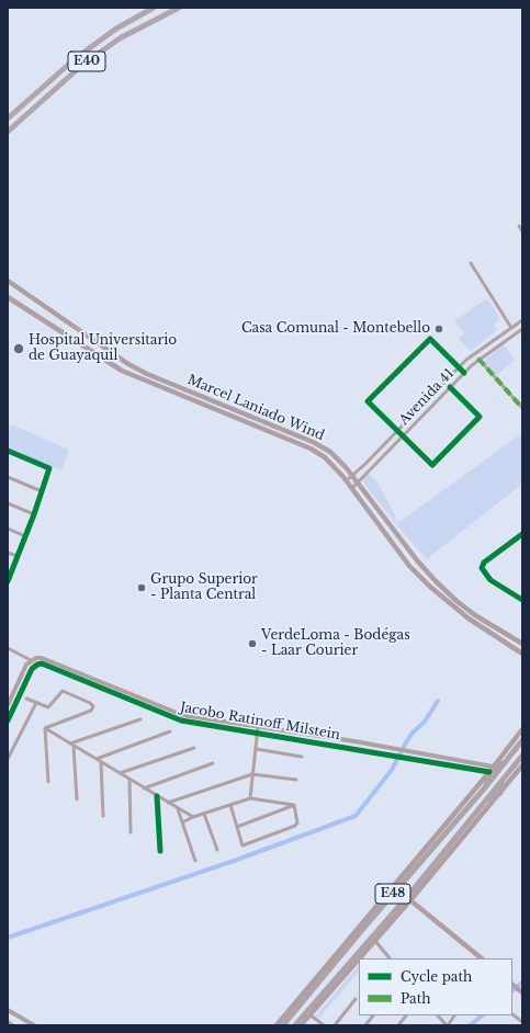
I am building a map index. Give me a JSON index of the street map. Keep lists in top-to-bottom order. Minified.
{"streets":{"highway":["E40"],"main road":["Marcel Laniado Wind","E48"],"street":["Avenida 41","Jacobo Ratinoff Milstein"]},"crossings":[["Avenida 41","Marcel Laniado Wind"],["Jacobo Ratinoff Milstein","E48"]],"places":["Casa Comunal - Montebello","Hospital Universitario de Guayaquil","Grupo Superior - Planta Central","VerdeLoma - Bodégas - Laar Courier"],"legend":["Cycle path","Path"]}
